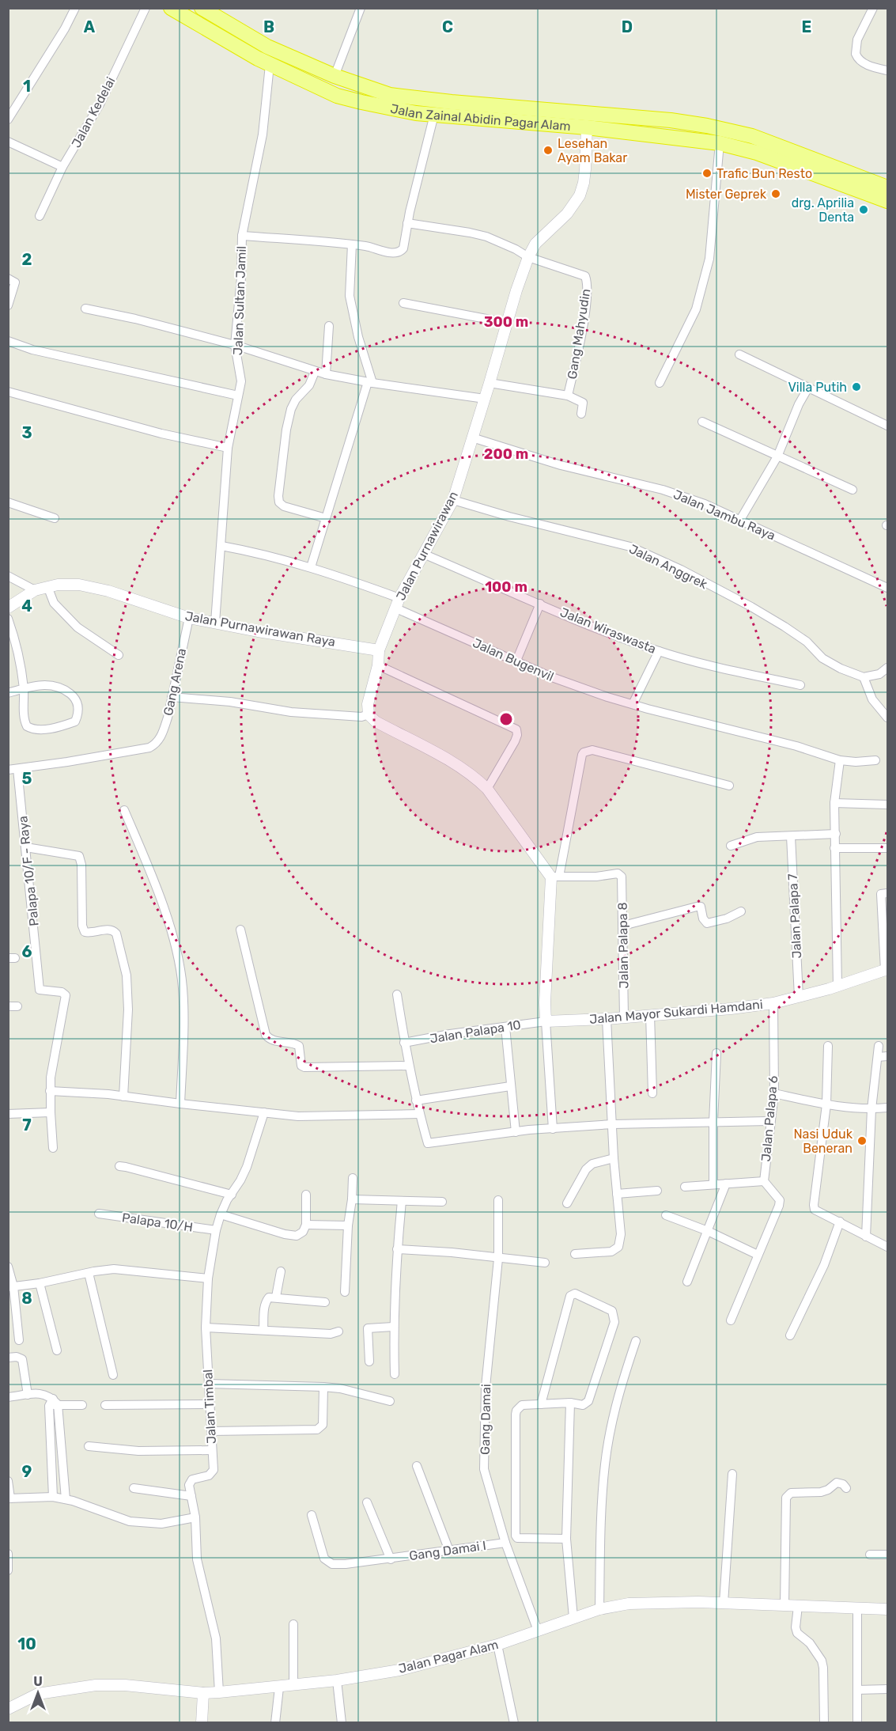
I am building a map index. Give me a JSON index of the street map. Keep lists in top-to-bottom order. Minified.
{"streets":{"highway":["Jalan Zainal Abidin Pagar Alam"],"street":["Jalan Kedelai","Jalan Sultan Jamil","Gang Mahyudin","Jalan Jambu Raya","Jalan Purnawirawan","Jalan Anggrek","Jalan Purnawirawan Raya","Jalan Wiraswasta","Jalan Bugenvil","Gang Arena","Palapa 10/F - Raya","Jalan Palapa 7","Jalan Palapa 8","Jalan Mayor Sukardi Hamdani","Jalan Palapa 10","Jalan Palapa 6","Palapa 10/H","Jalan Timbal","Gang Damai","Gang Damai I","Jalan Pagar Alam"]},"crossings":[["Jalan Zainal Abidin Pagar Alam","Jalan Sultan Jamil"],["Jalan Zainal Abidin Pagar Alam","Jalan Purnawirawan"],["Jalan Sultan Jamil","Jalan Purnawirawan Raya"],["Jalan Sultan Jamil","Jalan Bugenvil"],["Gang Mahyudin","Jalan Purnawirawan"],["Jalan Jambu Raya","Jalan Purnawirawan"],["Jalan Purnawirawan","Jalan Anggrek"],["Jalan Purnawirawan","Jalan Purnawirawan Raya"],["Jalan Purnawirawan","Jalan Wiraswasta"],["Jalan Purnawirawan","Jalan Bugenvil"],["Jalan Purnawirawan Raya","Gang Arena"],["Gang Arena","Palapa 10/F - Raya"],["Jalan Palapa 7","Jalan Mayor Sukardi Hamdani"],["Jalan Palapa 8","Jalan Mayor Sukardi Hamdani"],["Jalan Mayor Sukardi Hamdani","Jalan Palapa 10"],["Jalan Mayor Sukardi Hamdani","Jalan Palapa 6"],["Palapa 10/H","Jalan Timbal"],["Gang Damai","Gang Damai I"],["Gang Damai","Jalan Pagar Alam"]],"places":["Lesehan Ayam Bakar","Trafic Bun Resto","Mister Geprek","drg. Aprilia Denta","Villa Putih","Nasi Uduk Beneran"],"north":"top","grid":{"columns":["A","B","C","D","E"],"rows":["1","2","3","4","5","6","7","8","9","10"]},"rings":["300 m","200 m","100 m"]}
